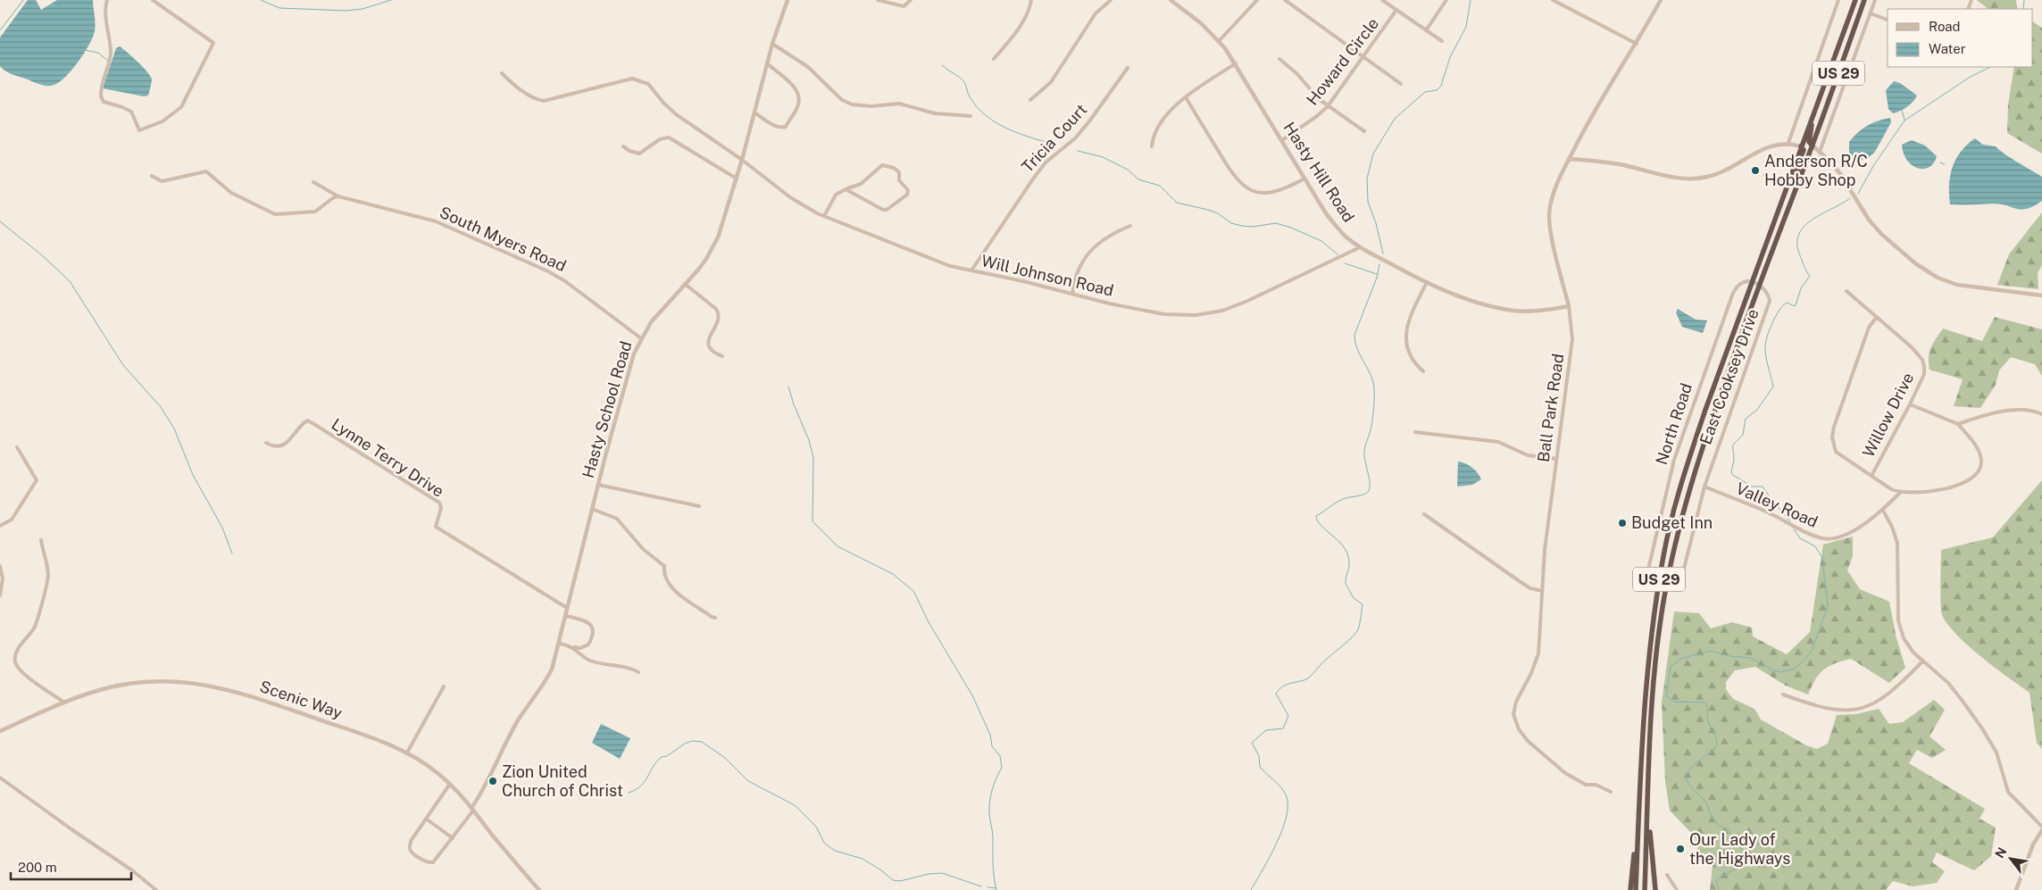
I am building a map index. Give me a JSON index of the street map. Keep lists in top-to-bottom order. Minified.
{"streets":{"highway":["US 29"],"street":["Howard Circle","Tricia Court","Hasty Hill Road","South Myers Road","Will Johnson Road","East Cooksey Drive","Ball Park Road","Hasty School Road","Willow Drive","North Road","Lynne Terry Drive","Valley Road","Scenic Way"]},"crossings":[["Howard Circle","Hasty Hill Road"],["US 29","East Cooksey Drive"],["US 29","North Road"],["Tricia Court","Will Johnson Road"],["Hasty Hill Road","Will Johnson Road"],["Hasty Hill Road","Ball Park Road"],["South Myers Road","Hasty School Road"],["Will Johnson Road","Hasty School Road"],["East Cooksey Drive","Valley Road"],["Hasty School Road","Lynne Terry Drive"],["Hasty School Road","Scenic Way"]],"places":["Anderson R/C Hobby Shop","Budget Inn","Zion United Church of Christ","Our Lady of the Highways"],"legend":["Road","Water"],"scale_bar":"200 m","north":"top left"}
